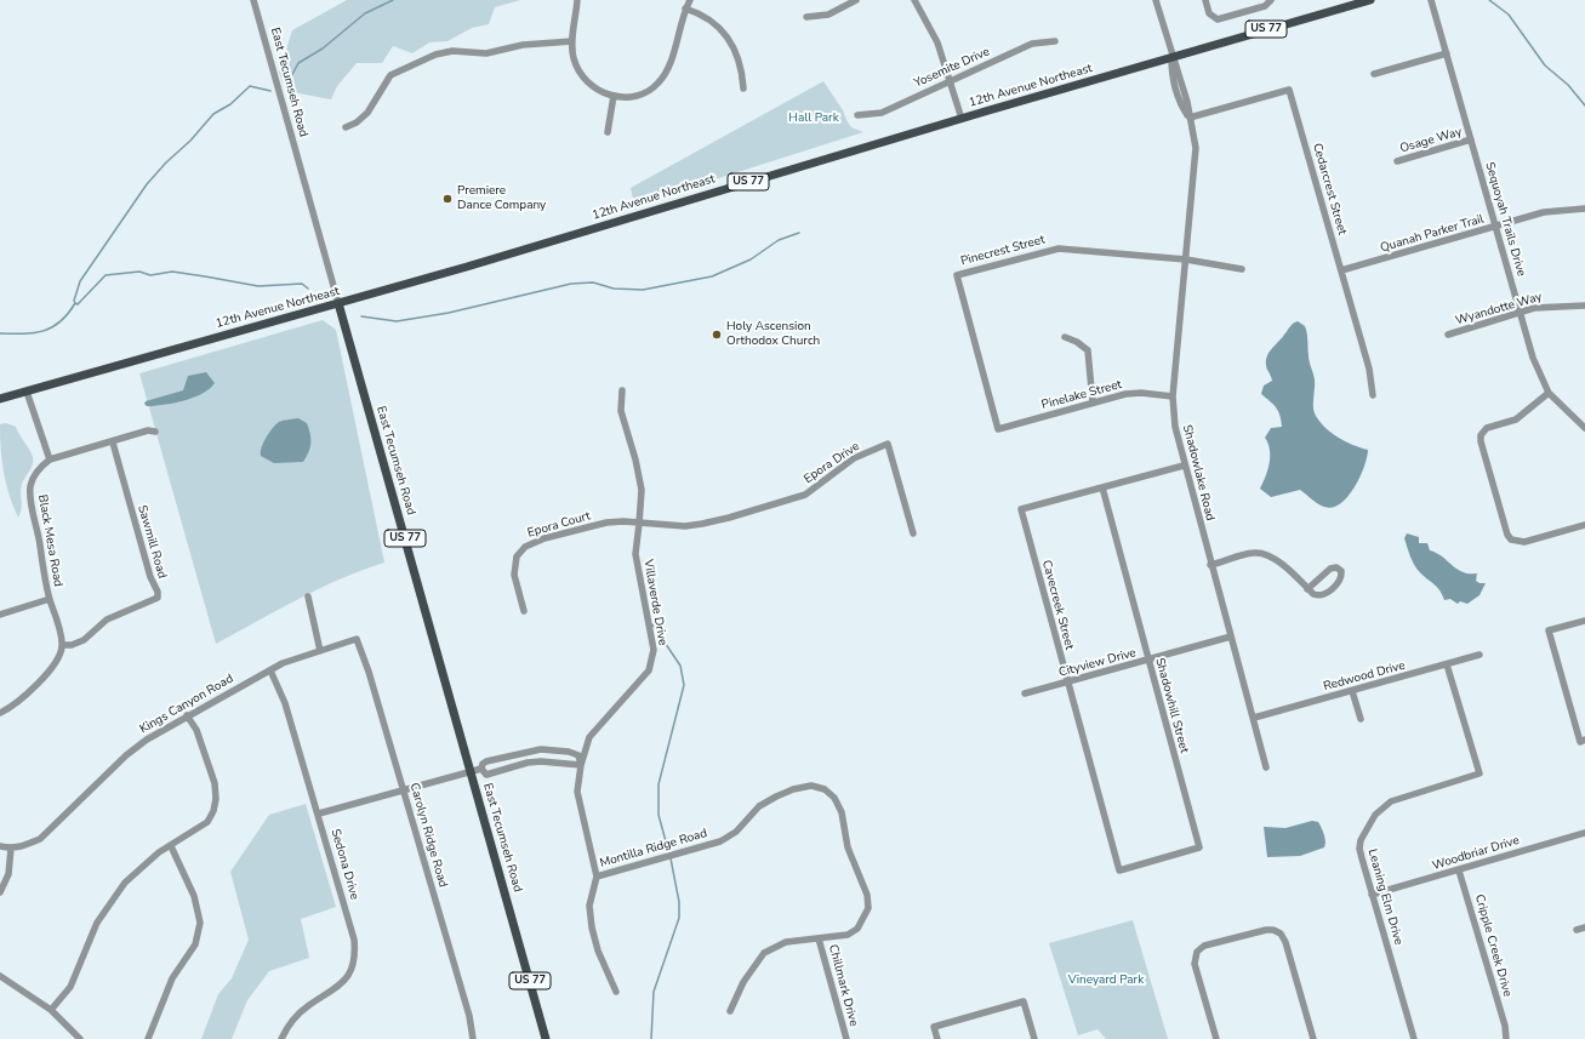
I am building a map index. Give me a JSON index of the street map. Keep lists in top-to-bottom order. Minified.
{"streets":{"main road":["US 77","East Tecumseh Road","12th Avenue Northeast"],"street":["Yosemite Drive","Osage Way","Cedarcrest Street","Sequoyah Trails Drive","Quanah Parker Trail","Pinecrest Street","Wyandotte Way","Pinelake Street","Epora Drive","Shadowlake Road","Epora Court","Black Mesa Road","Sawmill Road","Villaverde Drive","Cavecreek Street","Cityview Drive","Redwood Drive","Kings Canyon Road","Shadowhill Street","Carolyn Ridge Road","Montilla Ridge Road","Woodbriar Drive","Sedona Drive","Leaning Elm Drive","Cripple Creek Drive","Chillmark Drive"]},"crossings":[["East Tecumseh Road","12th Avenue Northeast"],["12th Avenue Northeast","Shadowlake Road"],["Osage Way","Sequoyah Trails Drive"],["Cedarcrest Street","Quanah Parker Trail"],["Cedarcrest Street","Shadowlake Road"],["Sequoyah Trails Drive","Quanah Parker Trail"],["Sequoyah Trails Drive","Wyandotte Way"],["Pinecrest Street","Pinelake Street"],["Pinecrest Street","Shadowlake Road"],["Pinelake Street","Shadowlake Road"],["Epora Drive","Epora Court"],["Epora Drive","Villaverde Drive"],["Shadowlake Road","Cavecreek Street"],["Shadowlake Road","Cityview Drive"],["Shadowlake Road","Redwood Drive"],["Epora Court","Villaverde Drive"],["Black Mesa Road","Sawmill Road"],["Villaverde Drive","Montilla Ridge Road"],["Cavecreek Street","Cityview Drive"],["Cavecreek Street","Shadowhill Street"],["Cityview Drive","Shadowhill Street"],["Redwood Drive","Leaning Elm Drive"],["Kings Canyon Road","Carolyn Ridge Road"],["Kings Canyon Road","Sedona Drive"],["Montilla Ridge Road","Chillmark Drive"],["Woodbriar Drive","Leaning Elm Drive"],["Woodbriar Drive","Cripple Creek Drive"]],"parks":["Hall Park","Vineyard Park"],"places":["Premiere Dance Company","Holy Ascension Orthodox Church"]}
